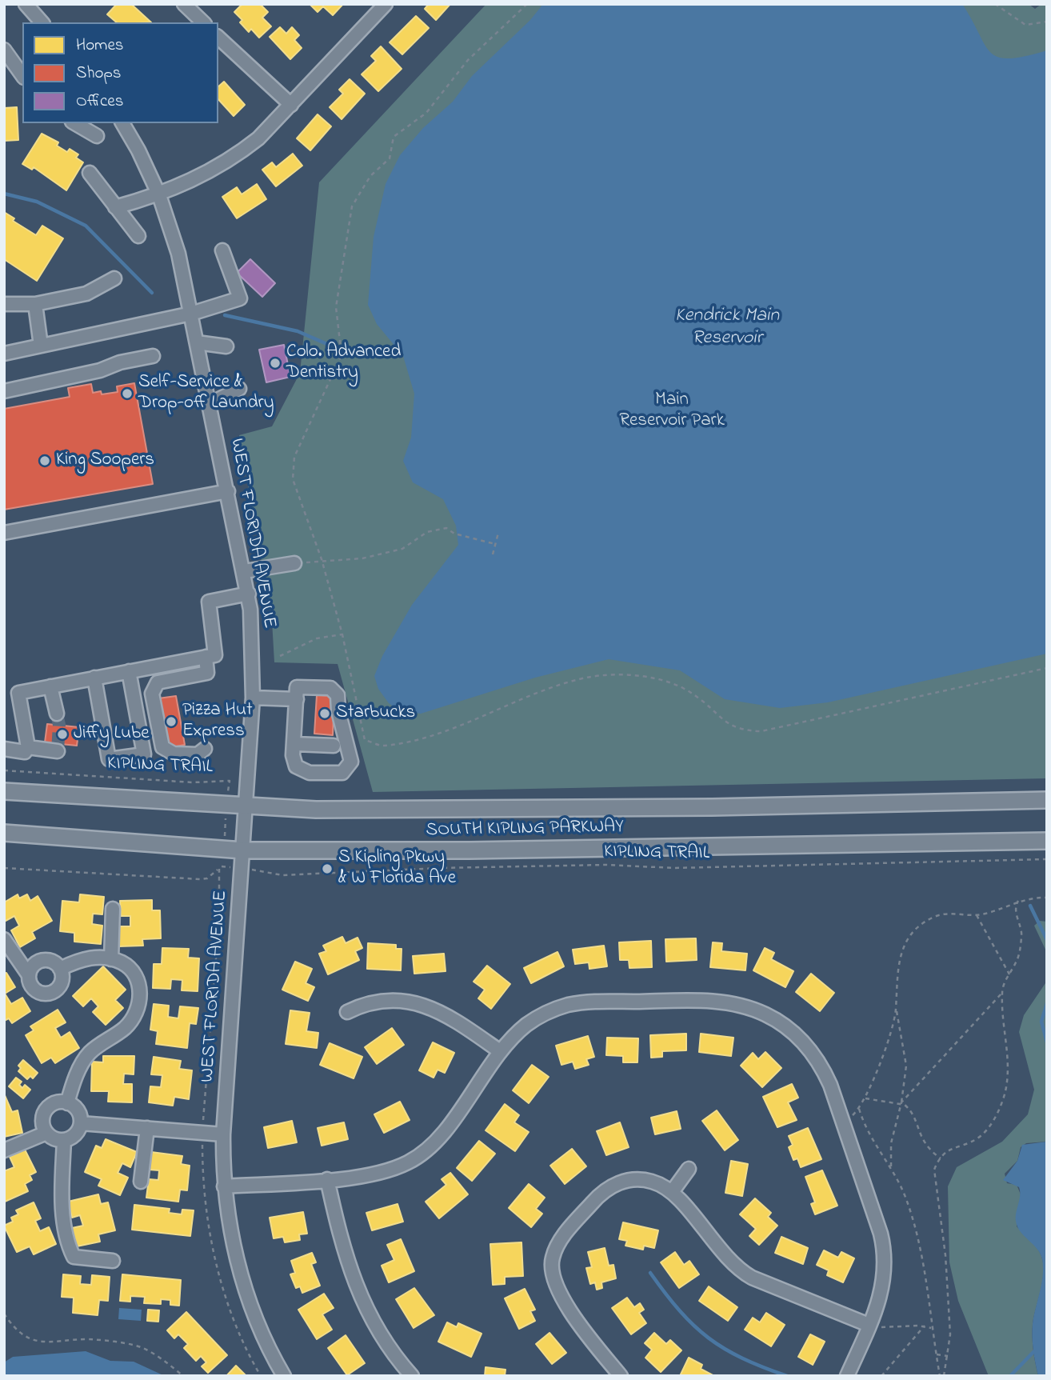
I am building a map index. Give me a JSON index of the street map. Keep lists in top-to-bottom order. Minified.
{"streets":{"main road":["SOUTH KIPLING PARKWAY"],"street":["WEST FLORIDA AVENUE"],"path":["KIPLING TRAIL"]},"crossings":[["WEST FLORIDA AVENUE","SOUTH KIPLING PARKWAY"],["KIPLING TRAIL","SOUTH KIPLING PARKWAY"]],"water":["Kendrick Main Reservoir"],"parks":["Main Reservoir Park"],"places":["Colo. Advanced Dentistry","Self-Service & Drop-off Laundry","King Soopers","Starbucks","Pizza Hut Express","Jiffy Lube","S Kipling Pkwy & W Florida Ave"],"legend":["Homes","Shops","Offices"]}
